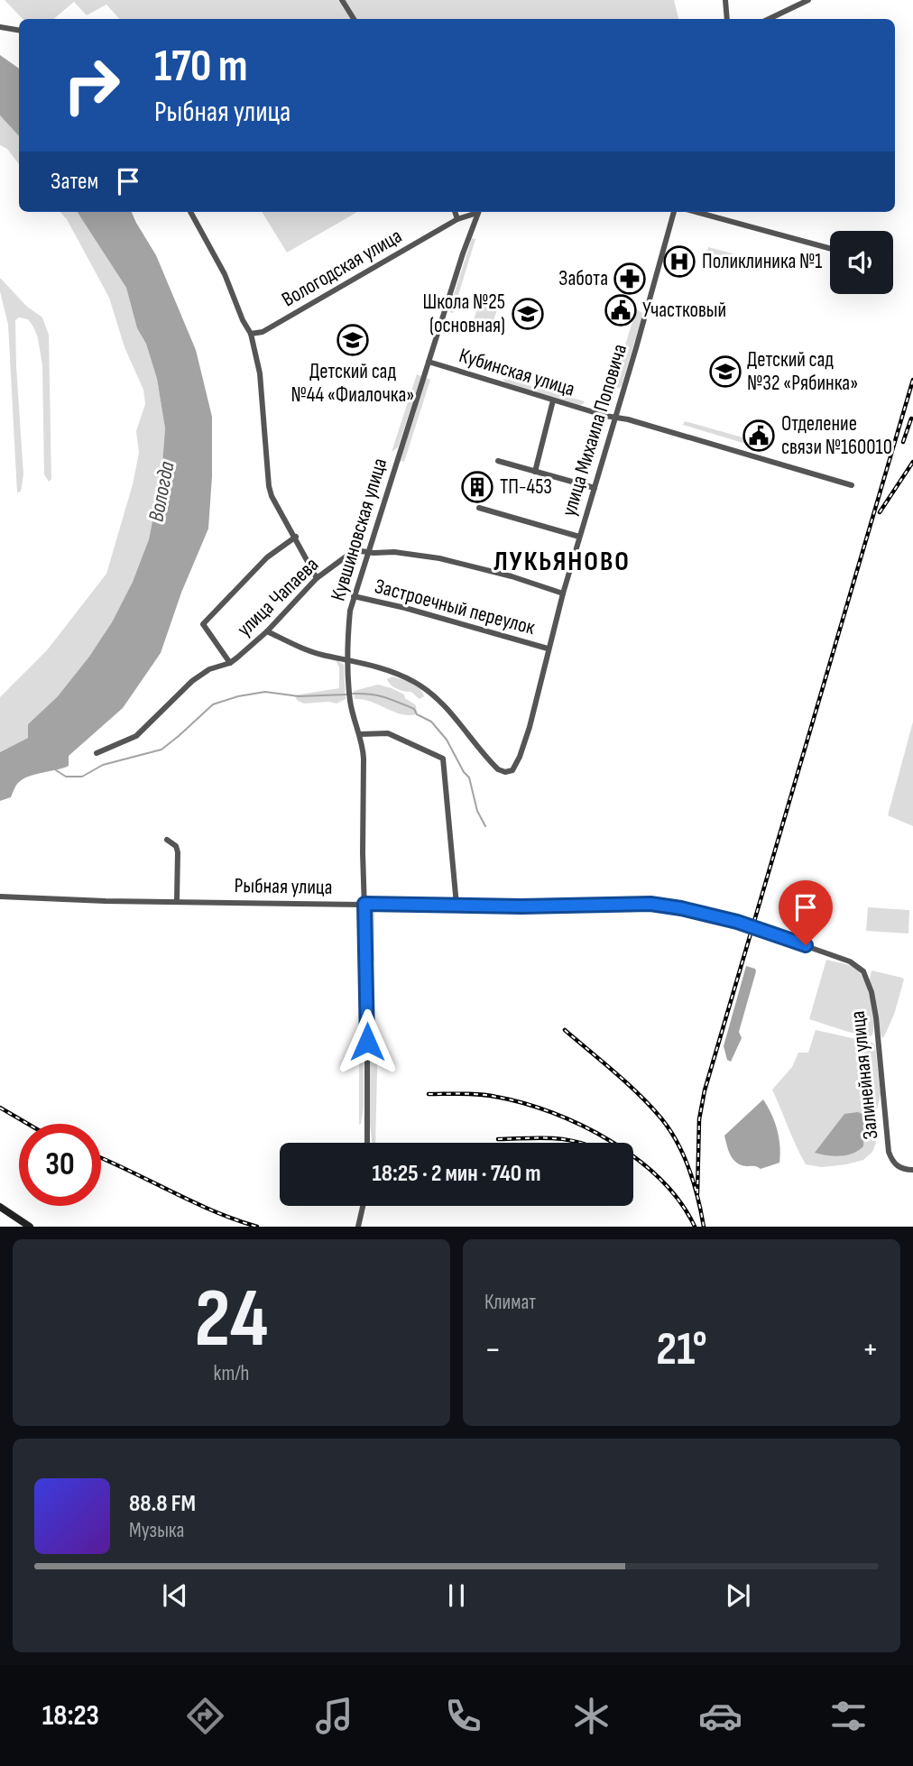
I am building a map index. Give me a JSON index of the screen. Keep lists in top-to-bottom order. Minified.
{"streets":{"street":["Вологодская улица","Кубинская улица","улица Михаила Поповича","Кувшиновская улица","улица Чапаева","Застроечный переулок","Рыбная улица","Залинейная улица"]},"crossings":[["Кубинская улица","улица Михаила Поповича"],["Кубинская улица","Кувшиновская улица"],["улица Михаила Поповича","Кувшиновская улица"],["улица Михаила Поповича","улица Чапаева"],["улица Михаила Поповича","Застроечный переулок"],["Кувшиновская улица","улица Чапаева"],["Кувшиновская улица","Застроечный переулок"],["Кувшиновская улица","Рыбная улица"],["Рыбная улица","Залинейная улица"]],"districts":["ЛУКЬЯНОВО"],"water":["Вологда"],"places":{"hospital":["Поликлиника №1"],"pharmacy":["Забота"],"public building":["Участковый","Отделение связи №160010"],"school or university":["Школа №25 (основная)","Детский сад №44 «Фиалочка»","Детский сад №32 «Рябинка»"],"building":["ТП-453"]},"page":{"turn":["170 m","Рыбная улица"],"then":"Затем","limit":"30","trip":"18:25 · 2 мин · 740 m","tile":[["24","km/h"],"Климат"],"heat":["−","21°","+"],"song":["88.8 FM","Музыка"],"tabs":"18:23"}}
